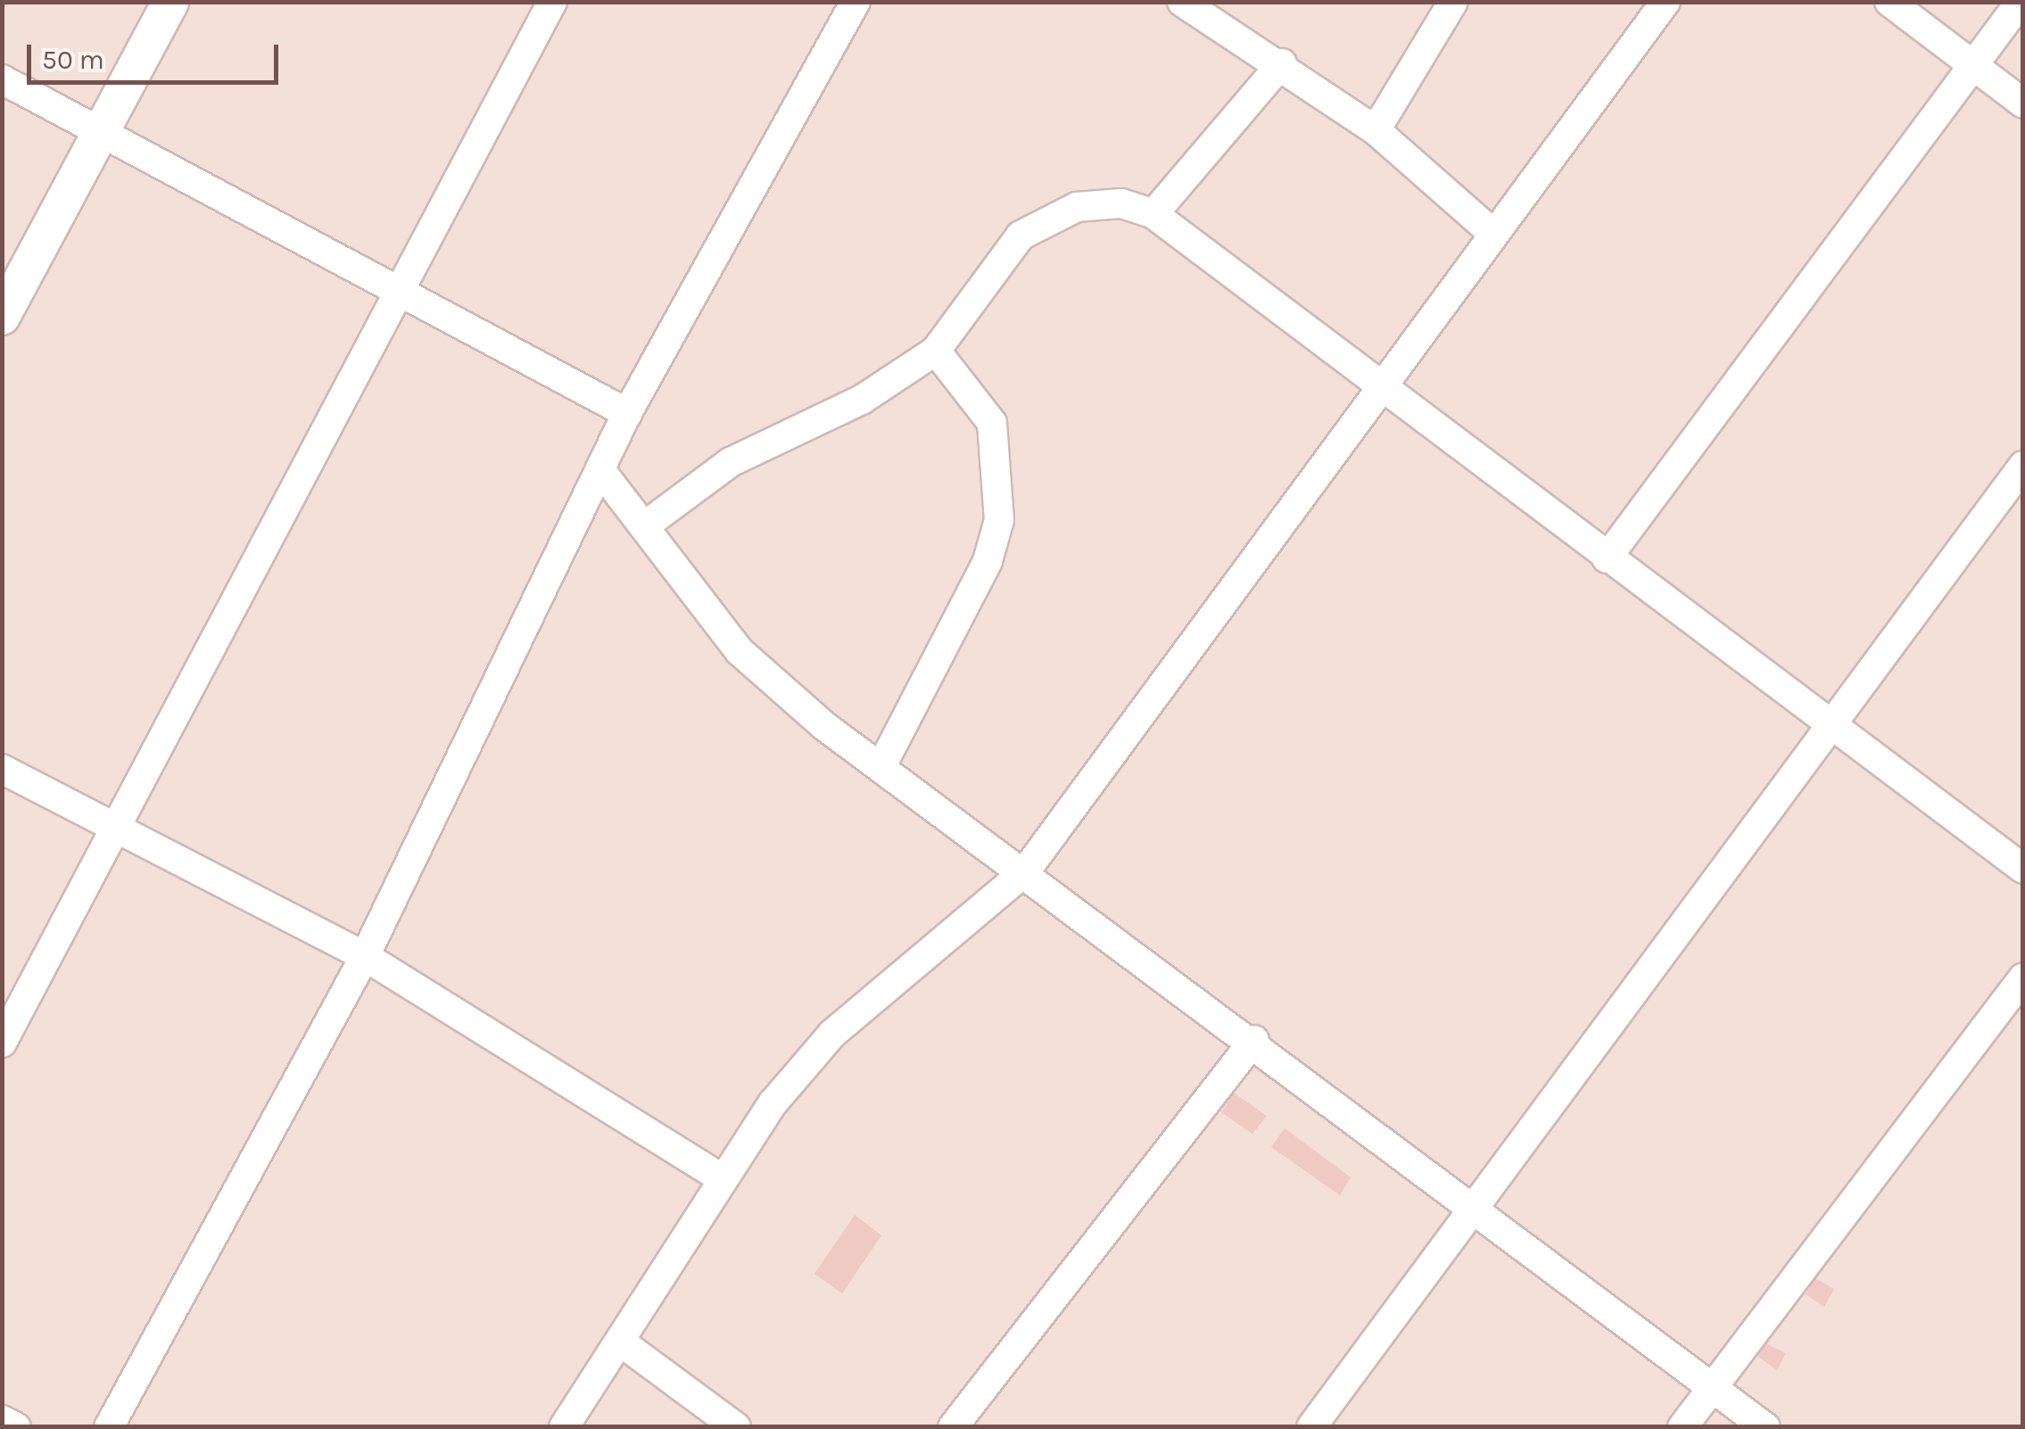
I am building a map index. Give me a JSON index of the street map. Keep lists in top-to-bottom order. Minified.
{"scale_bar":"50 m"}
